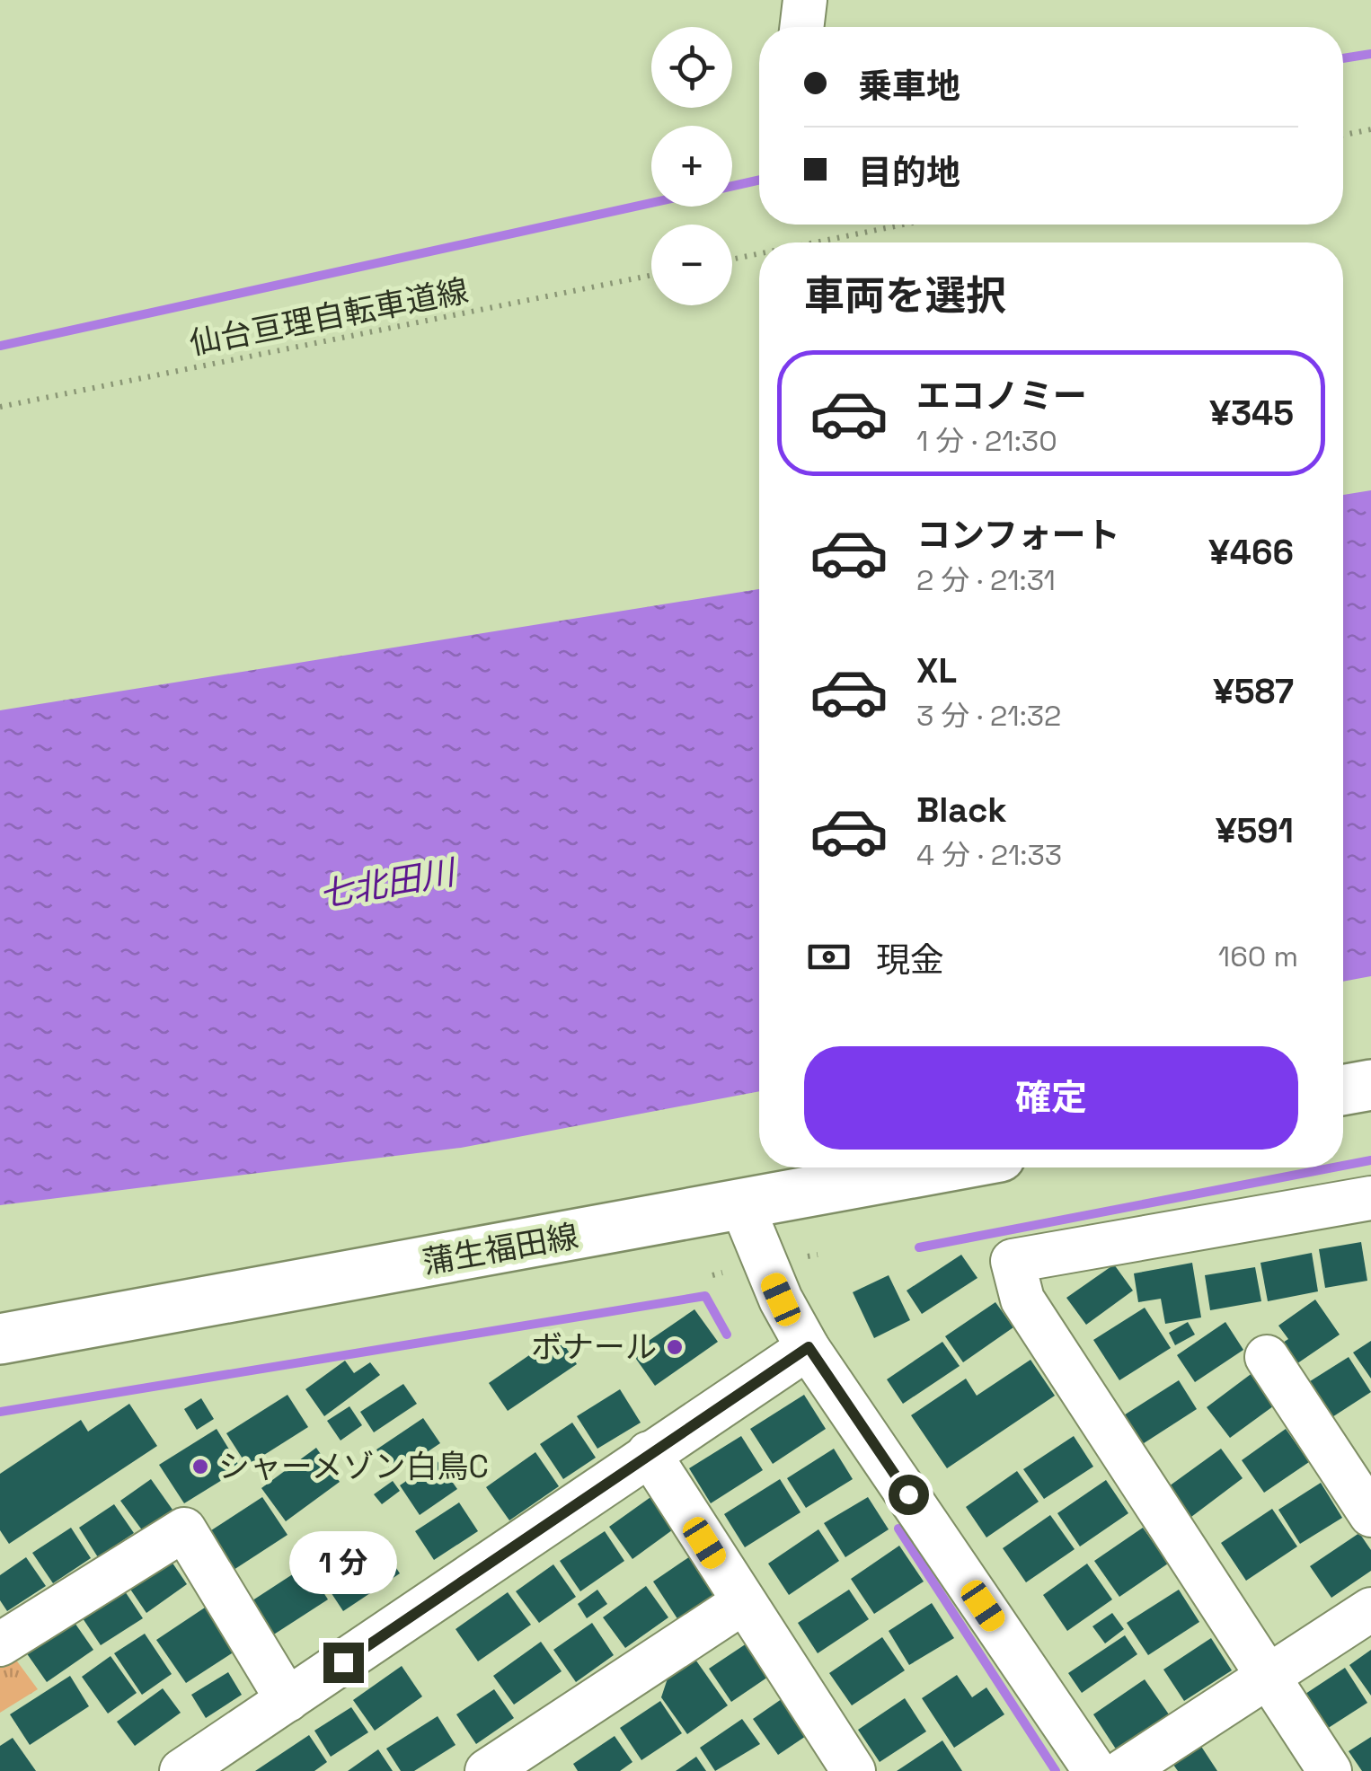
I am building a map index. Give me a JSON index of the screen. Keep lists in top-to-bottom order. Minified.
{"streets":{"main road":["蒲生福田線"],"path":["仙台亘理自転車道線"]},"water":["七北田川"],"places":["ボナール","シャーメゾン白鳥C"],"page":{"map_buttons":["+","−"],"banner":["乗車地","目的地"],"heading":"車両を選択","list":[{"name":"エコノミー","note":"1 分 · 21:30","value":"¥345"},{"name":"コンフォート","note":"2 分 · 21:31","value":"¥466"},{"name":"XL","note":"3 分 · 21:32","value":"¥587"},{"name":"Black","note":"4 分 · 21:33","value":"¥591"}],"pay":["現金","160 m"],"buttons":"確定","bubble":"1 分"}}
